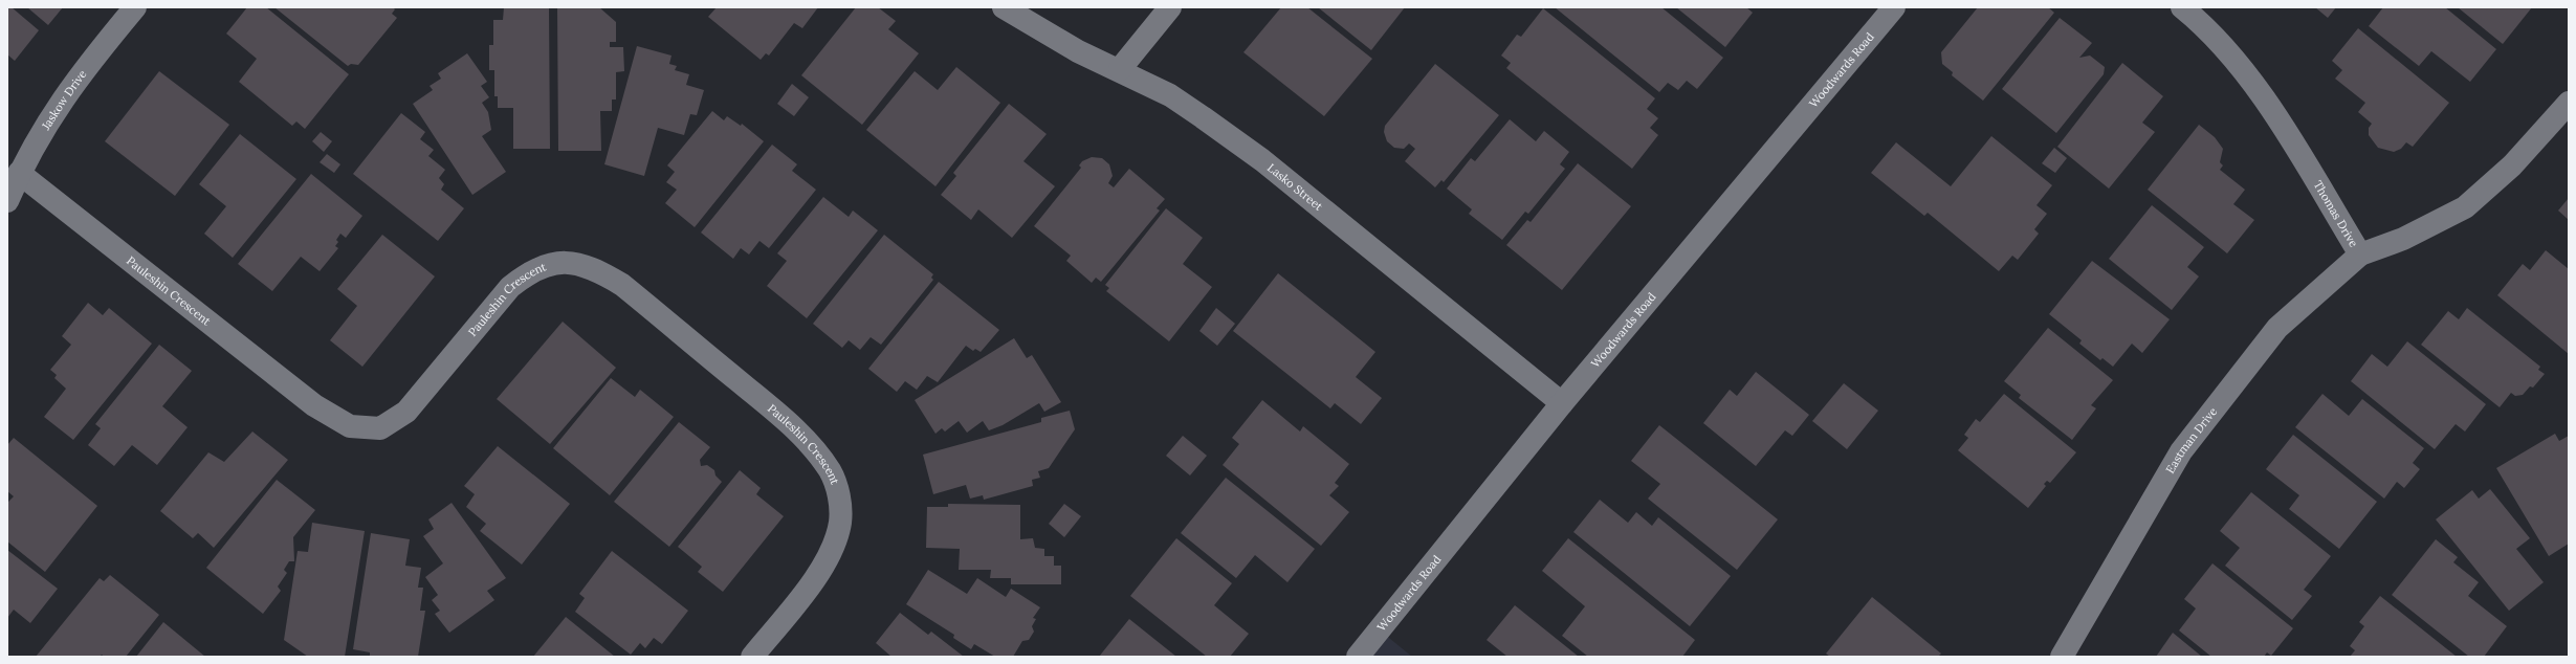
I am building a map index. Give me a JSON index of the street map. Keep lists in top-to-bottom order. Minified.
{"streets":{"street":["Woodwards Road","Jaskow Drive","Lasko Street","Thomas Drive","Pauleshin Crescent","Eastman Drive"]},"crossings":[["Woodwards Road","Lasko Street"],["Jaskow Drive","Pauleshin Crescent"],["Thomas Drive","Eastman Drive"]]}
